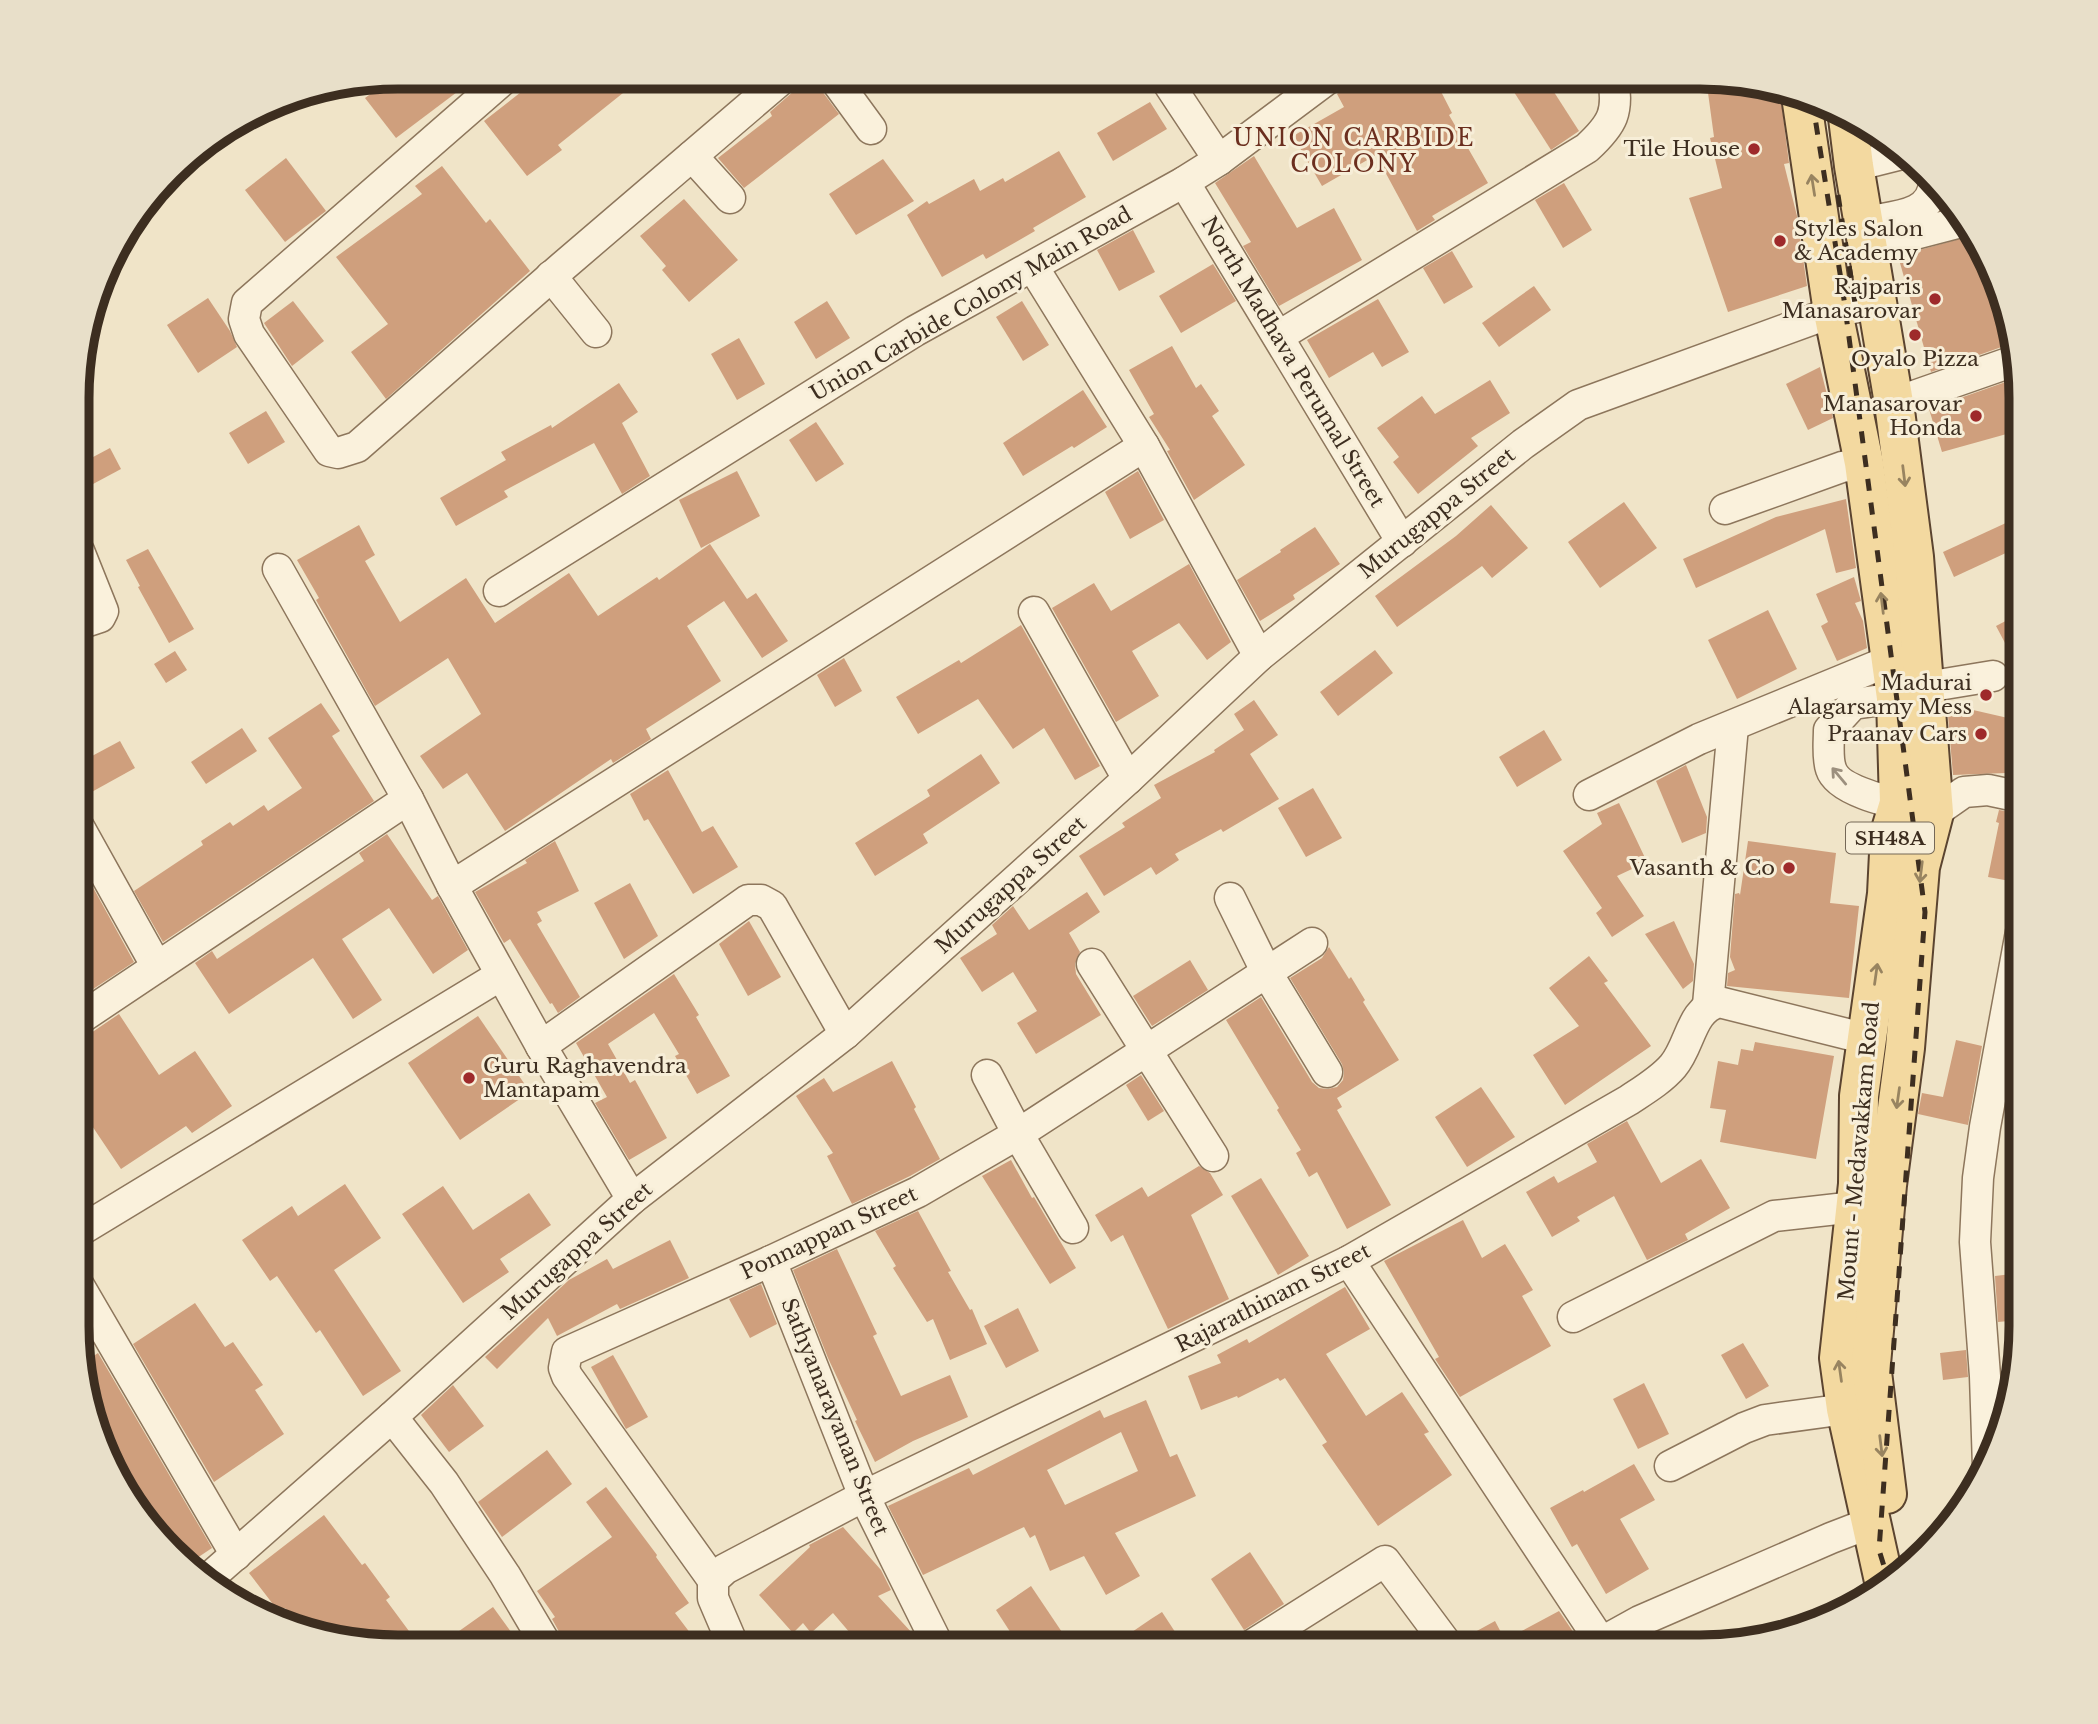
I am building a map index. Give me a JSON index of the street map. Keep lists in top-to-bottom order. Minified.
{"streets":{"main road":["SH48A","Mount - Medavakkam Road"],"street":["Union Carbide Colony Main Road","North Madhava Perumal Street","Murugappa Street","Ponnappan Street","Rajarathinam Street","Sathyanarayanan Street"]},"crossings":[["Union Carbide Colony Main Road","North Madhava Perumal Street"],["North Madhava Perumal Street","Murugappa Street"],["Murugappa Street","Mount - Medavakkam Road"],["Ponnappan Street","Rajarathinam Street"],["Ponnappan Street","Sathyanarayanan Street"],["Rajarathinam Street","Sathyanarayanan Street"]],"districts":["UNION CARBIDE COLONY"],"places":["Tile House","Styles Salon & Academy","Rajparis Manasarovar","Oyalo Pizza","Manasarovar Honda","Madurai Alagarsamy Mess","Praanav Cars","Vasanth & Co","Guru Raghavendra Mantapam"]}
